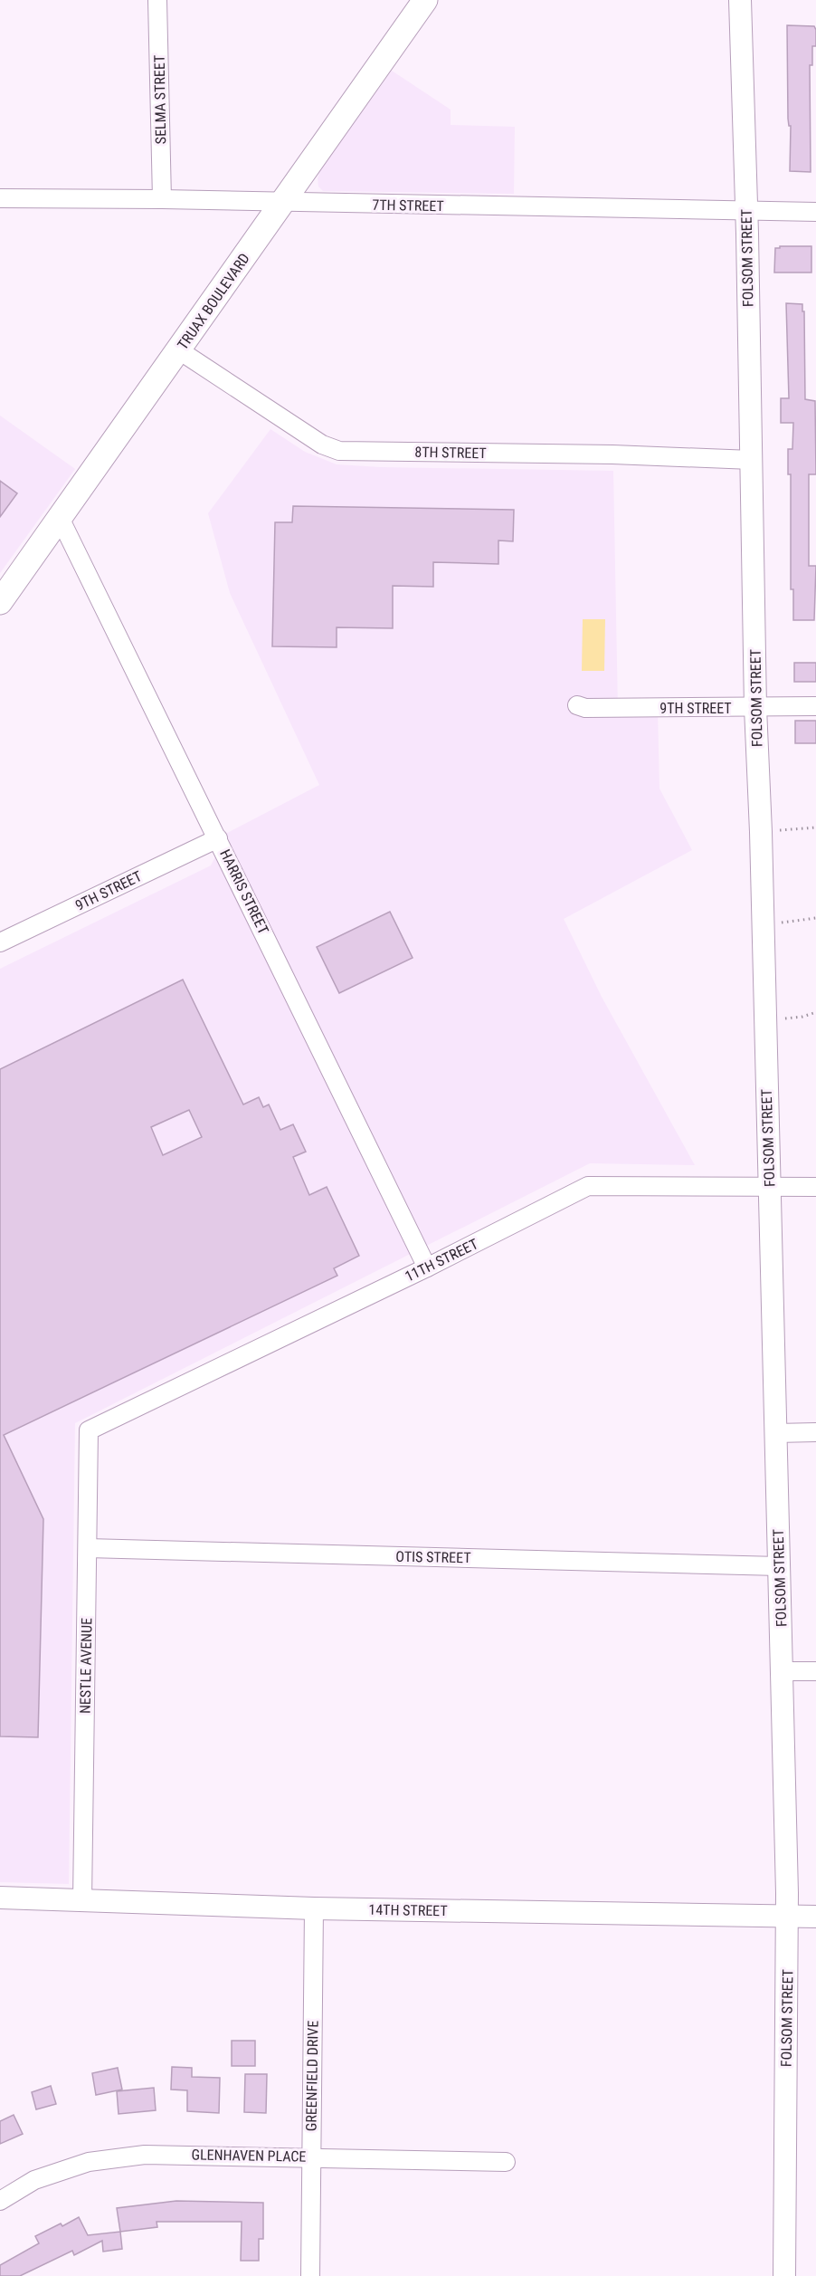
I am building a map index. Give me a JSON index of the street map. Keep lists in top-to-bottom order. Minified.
{"streets":{"main road":["TRUAX BOULEVARD"],"street":["SELMA STREET","7TH STREET","FOLSOM STREET","8TH STREET","9TH STREET","HARRIS STREET","11TH STREET","OTIS STREET","NESTLE AVENUE","14TH STREET","GREENFIELD DRIVE","GLENHAVEN PLACE"]},"crossings":[["SELMA STREET","7TH STREET"],["7TH STREET","FOLSOM STREET"],["7TH STREET","TRUAX BOULEVARD"],["FOLSOM STREET","8TH STREET"],["FOLSOM STREET","9TH STREET"],["FOLSOM STREET","11TH STREET"],["FOLSOM STREET","OTIS STREET"],["FOLSOM STREET","14TH STREET"],["TRUAX BOULEVARD","8TH STREET"],["TRUAX BOULEVARD","HARRIS STREET"],["9TH STREET","HARRIS STREET"],["HARRIS STREET","11TH STREET"],["11TH STREET","NESTLE AVENUE"],["OTIS STREET","NESTLE AVENUE"],["NESTLE AVENUE","14TH STREET"],["14TH STREET","GREENFIELD DRIVE"],["GREENFIELD DRIVE","GLENHAVEN PLACE"]]}
